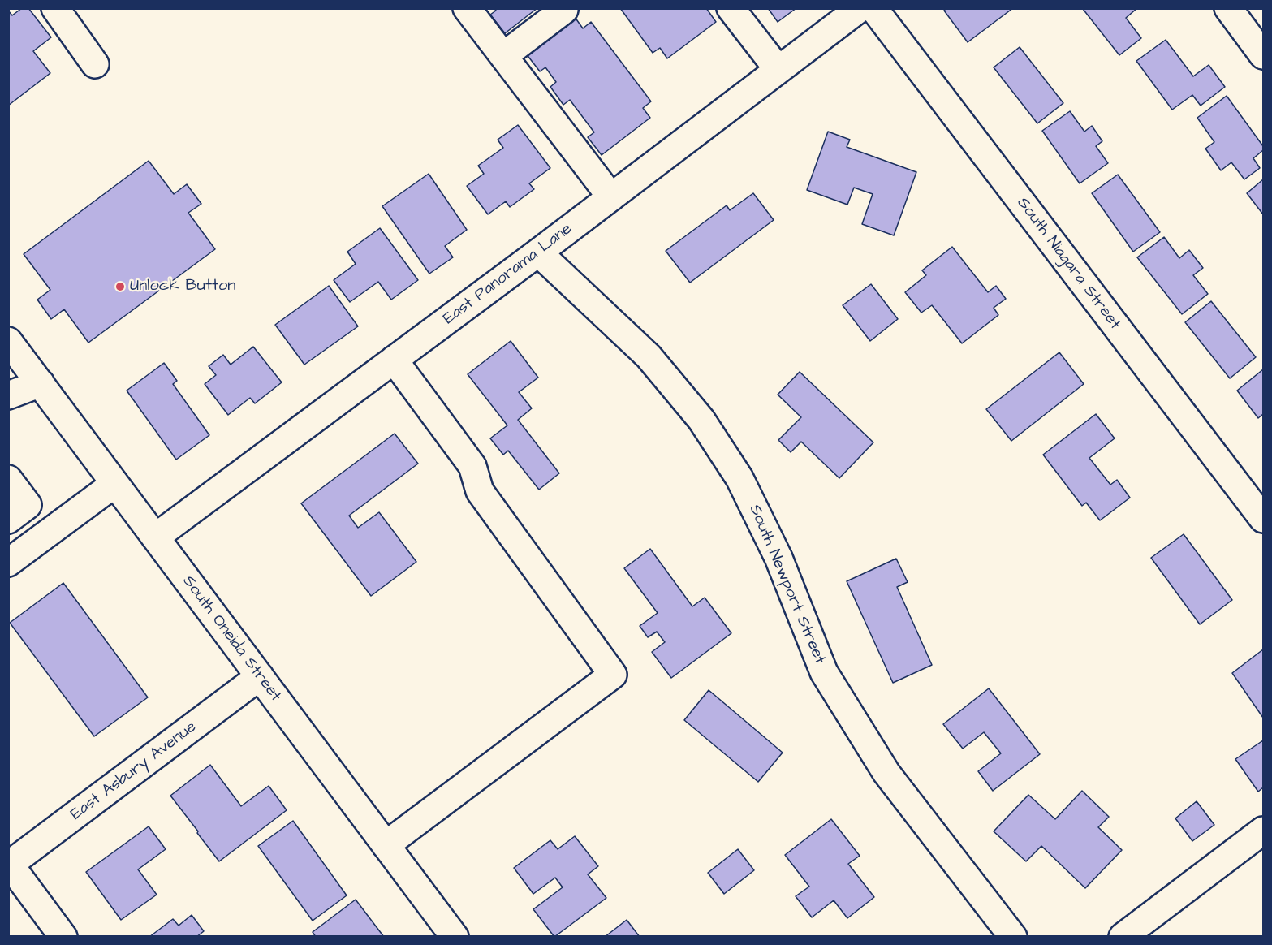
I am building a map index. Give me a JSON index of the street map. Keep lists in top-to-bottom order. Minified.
{"streets":{"street":["South Niagara Street","East Panorama Lane","South Newport Street","South Oneida Street","East Asbury Avenue"]},"crossings":[["East Panorama Lane","South Newport Street"],["East Panorama Lane","South Oneida Street"],["South Oneida Street","East Asbury Avenue"]],"places":["Unlock Button"]}
